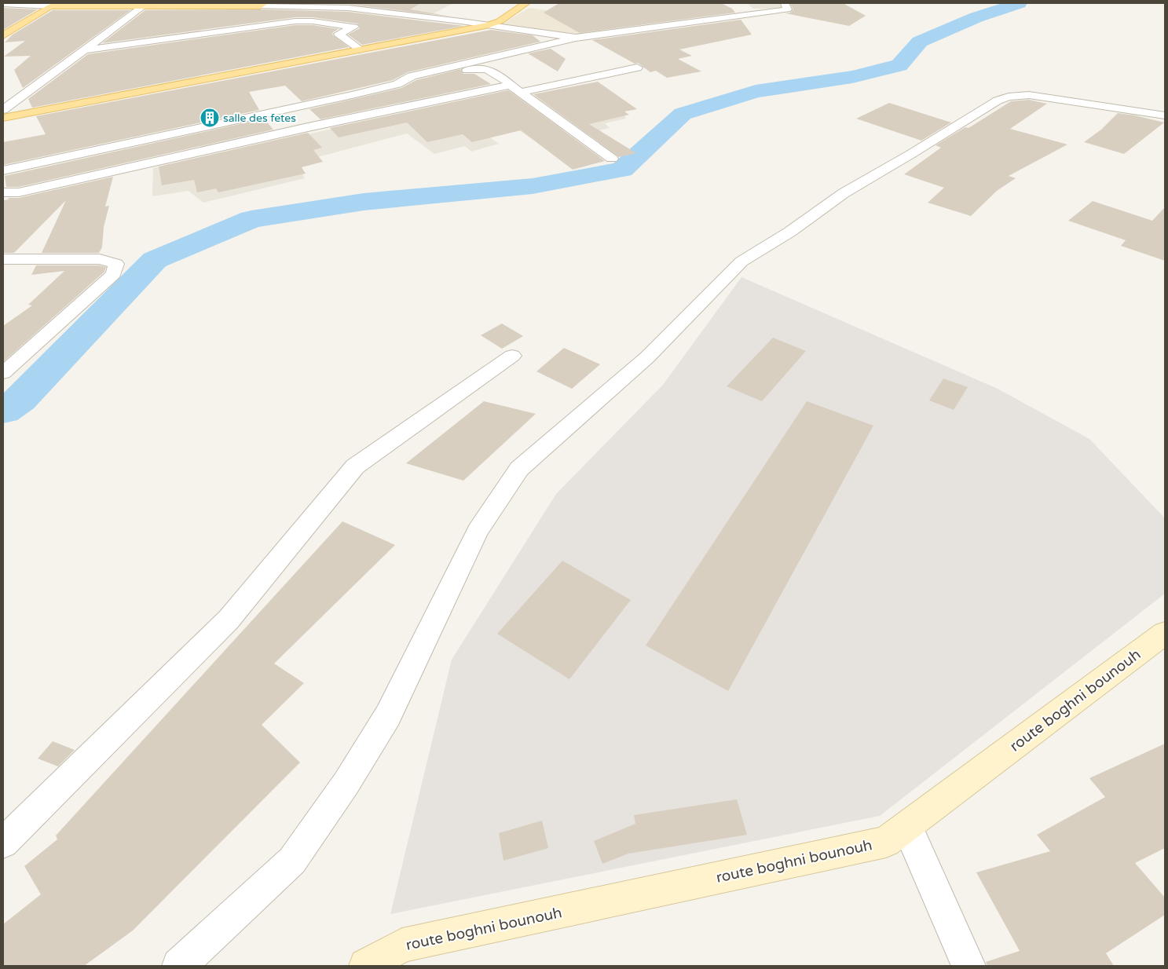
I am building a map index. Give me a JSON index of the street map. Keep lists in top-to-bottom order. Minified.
{"streets":{"main road":["route boghni bounouh"]},"places":{"building":["salle des fetes"]}}
